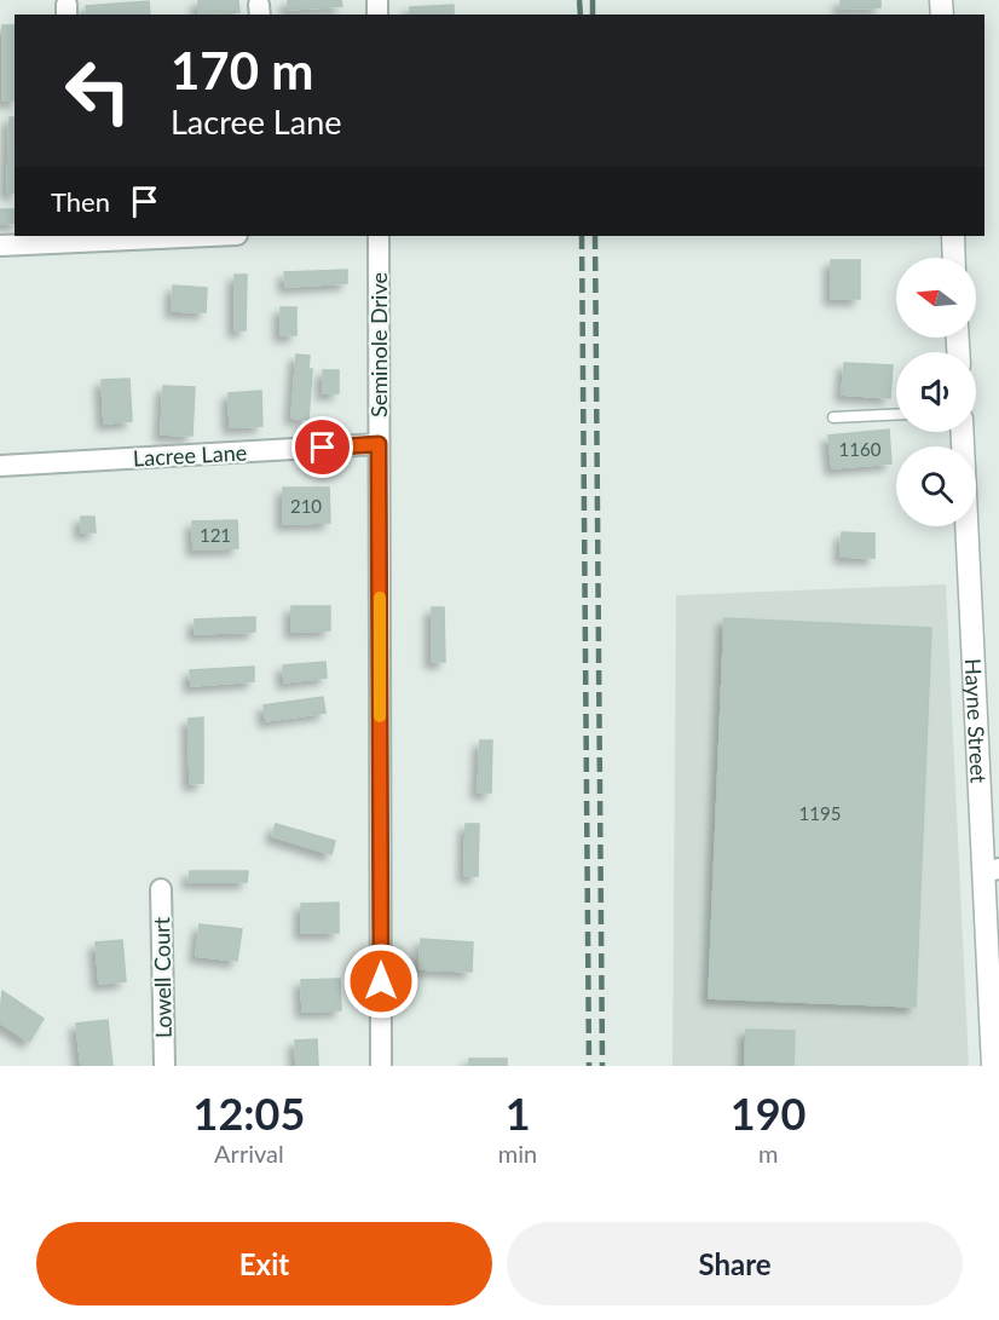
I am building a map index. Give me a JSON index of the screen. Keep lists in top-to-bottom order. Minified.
{"streets":{"street":["Seminole Drive","Lacree Lane","Hayne Street","Lowell Court"]},"crossings":[["Seminole Drive","Lacree Lane"]],"house_numbers":["1160","210","121","1195"],"north":"left","page":{"turn":["170 m","Lacree Lane"],"then":"Then","eta":["12:05","Arrival","1","min","190","m"],"buttons":["Exit","Share"]}}
